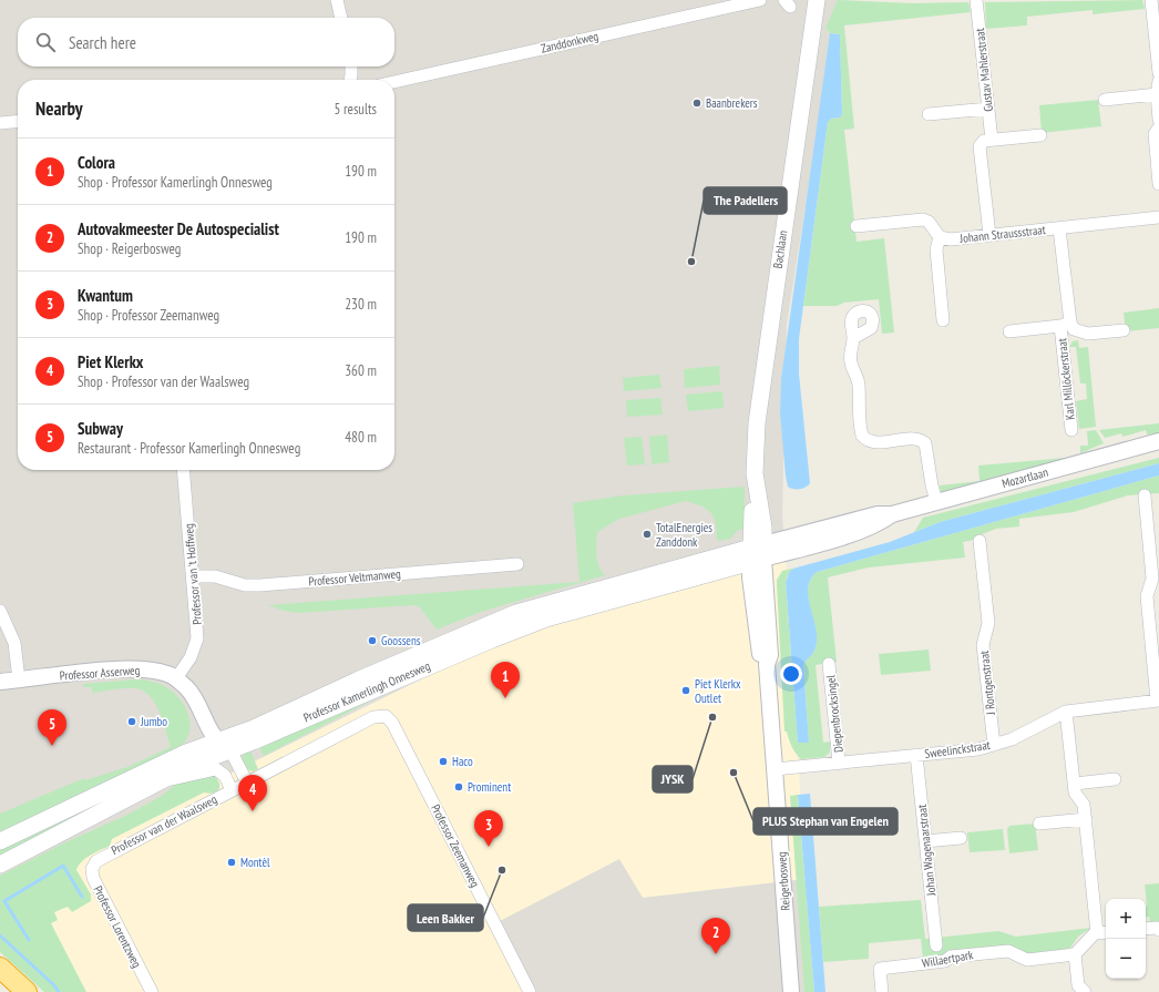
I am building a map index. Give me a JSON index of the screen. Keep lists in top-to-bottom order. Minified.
{"streets":{"main road":["Bachlaan","Professor Kamerlingh Onnesweg"],"street":["Zanddonkweg","Gustav Mahlerstraat","Johann Straussstraat","Karl Millöckerstraat","Mozartlaan","Professor van 't Hoffweg","Professor Veltmanweg","Professor Asserweg","J Rontgenstraat","Diepenbrocksingel","Sweelinckstraat","Professor van der Waalsweg","Professor Zeemanweg","Johan Wagenaarstraat","Reigerbosweg","Professor Lorentzweg","Willaertpark"]},"crossings":[["Gustav Mahlerstraat","Johann Straussstraat"],["Johann Straussstraat","Karl Millöckerstraat"],["Bachlaan","Mozartlaan"],["Bachlaan","Professor Kamerlingh Onnesweg"],["Bachlaan","Reigerbosweg"],["Mozartlaan","Professor Kamerlingh Onnesweg"],["Mozartlaan","Reigerbosweg"],["Professor van 't Hoffweg","Professor Veltmanweg"],["Professor van 't Hoffweg","Professor Asserweg"],["J Rontgenstraat","Sweelinckstraat"],["Professor Kamerlingh Onnesweg","Professor van der Waalsweg"],["Professor Kamerlingh Onnesweg","Reigerbosweg"],["Diepenbrocksingel","Sweelinckstraat"],["Sweelinckstraat","Johan Wagenaarstraat"],["Sweelinckstraat","Reigerbosweg"],["Professor van der Waalsweg","Professor Zeemanweg"],["Professor van der Waalsweg","Professor Lorentzweg"]],"places":["Baanbrekers","The Padellers","TotalEnergies Zanddonk","Goossens","Piet Klerkx Outlet","JYSK","Jumbo","Haco","PLUS Stephan van Engelen","Prominent","Montèl","Leen Bakker"],"page":{"search":"Search here","heading":["Nearby","5 results"],"list":[{"mark":"1","name":"Colora","note":"Shop · Professor Kamerlingh Onnesweg","value":"190 m"},{"mark":"2","name":"Autovakmeester De Autospecialist","note":"Shop · Reigerbosweg","value":"190 m"},{"mark":"3","name":"Kwantum","note":"Shop · Professor Zeemanweg","value":"230 m"},{"mark":"4","name":"Piet Klerkx","note":"Shop · Professor van der Waalsweg","value":"360 m"},{"mark":"5","name":"Subway","note":"Restaurant · Professor Kamerlingh Onnesweg","value":"480 m"}],"pins":["1","5","4","3","2"],"map_buttons":["+","−"]}}
